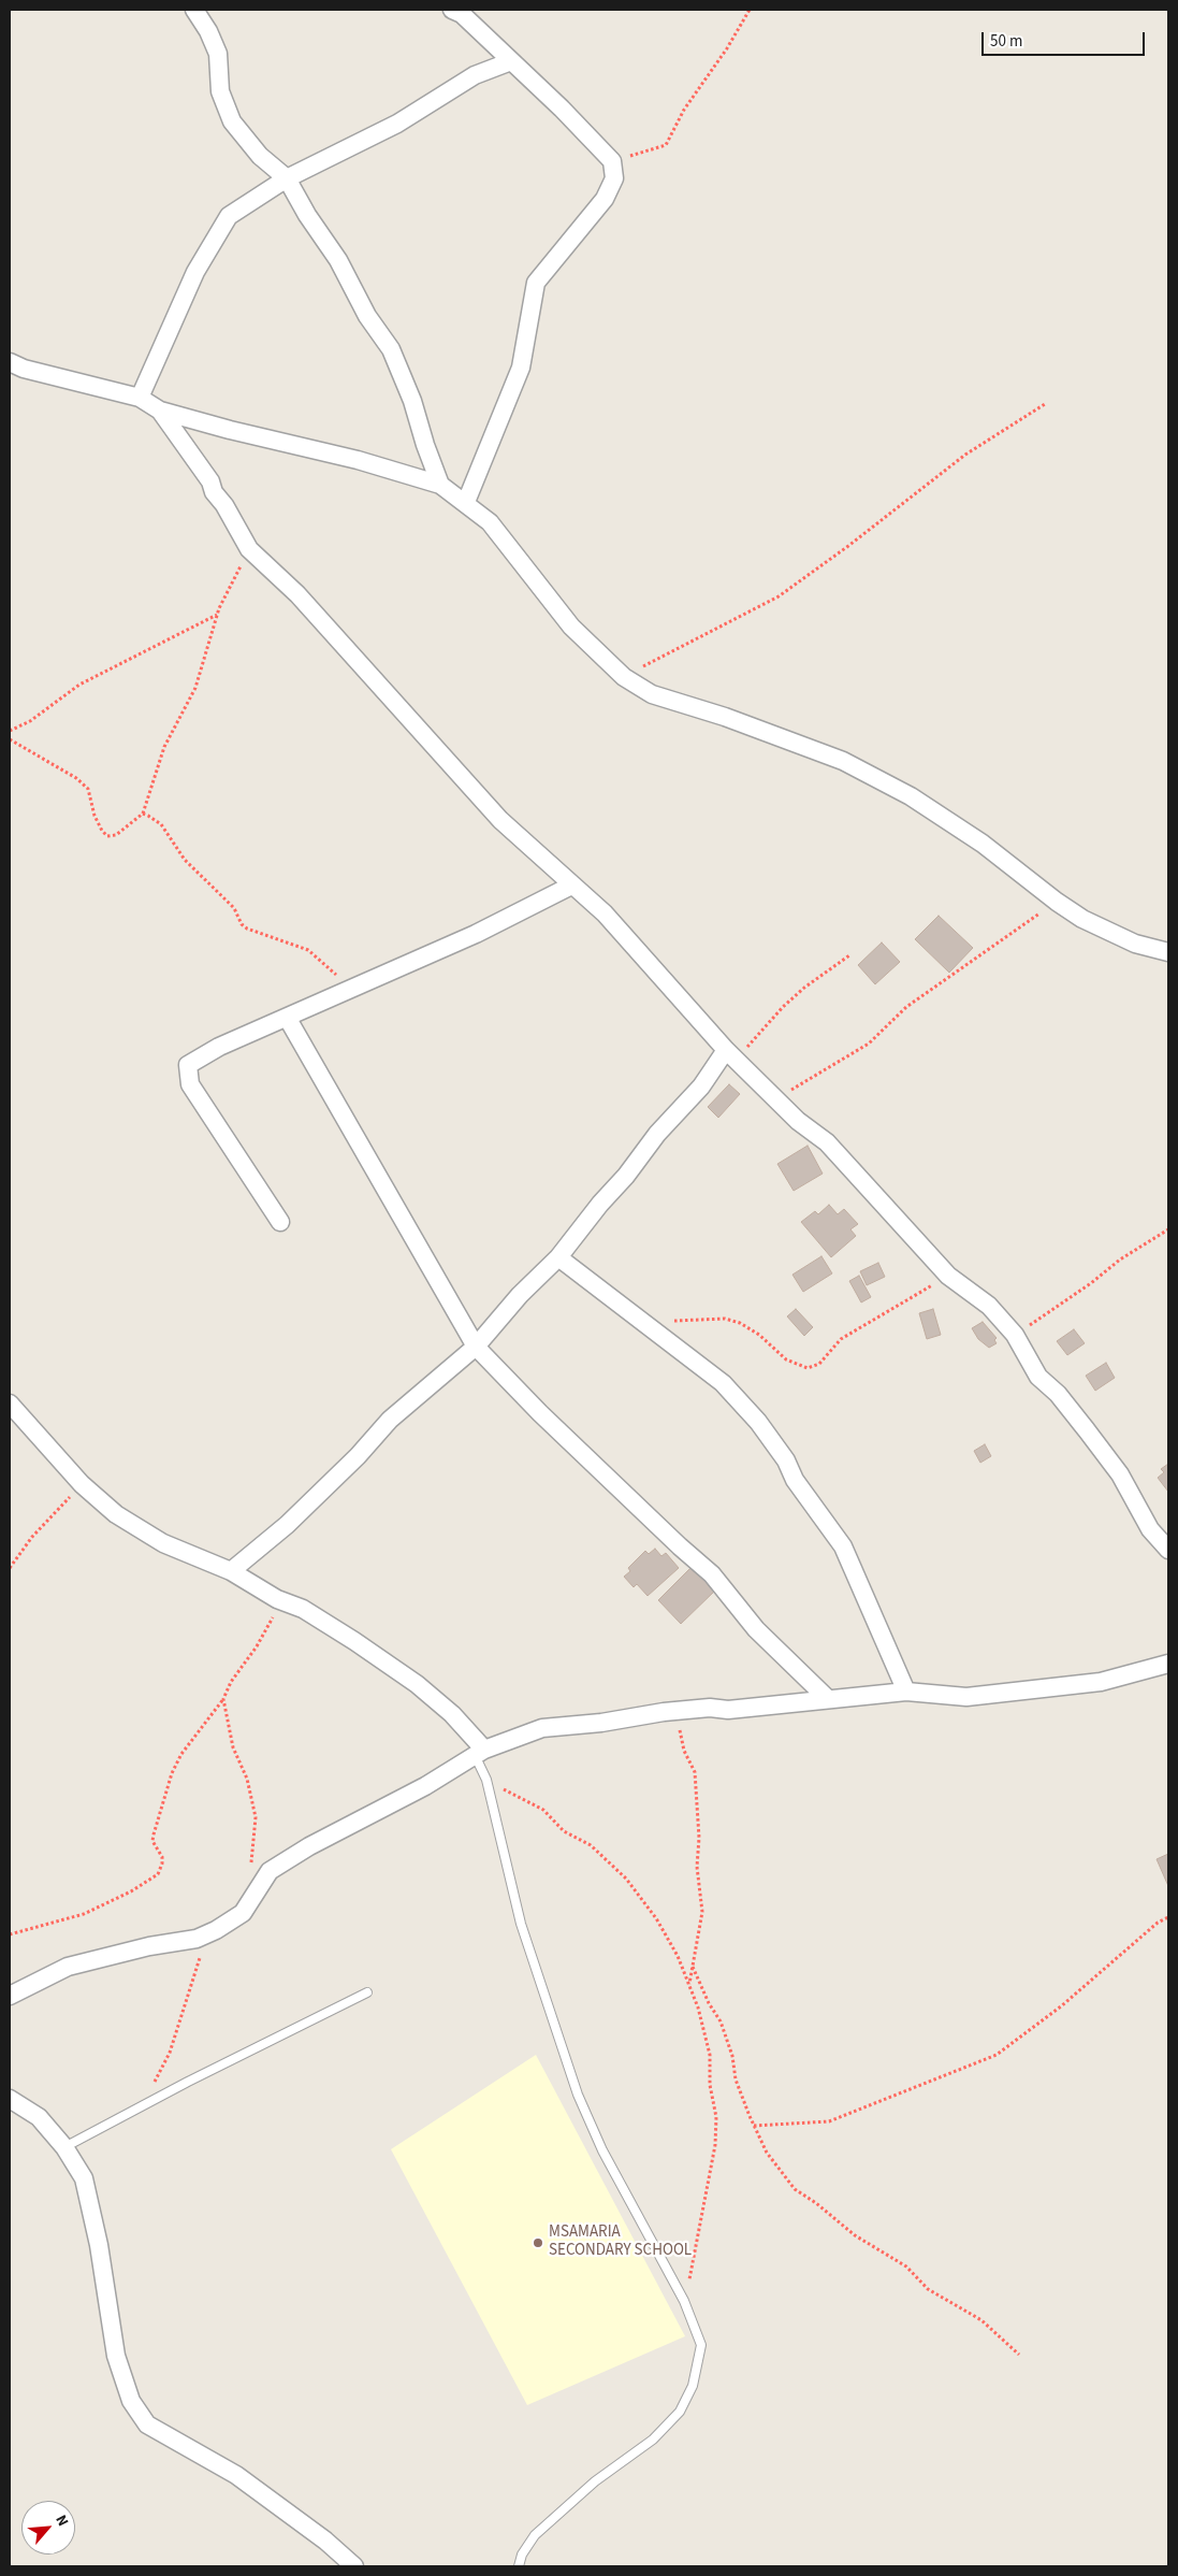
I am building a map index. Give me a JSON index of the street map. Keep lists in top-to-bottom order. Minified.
{"places":["MSAMARIA SECONDARY SCHOOL"],"scale_bar":"50 m","north":"top right"}
